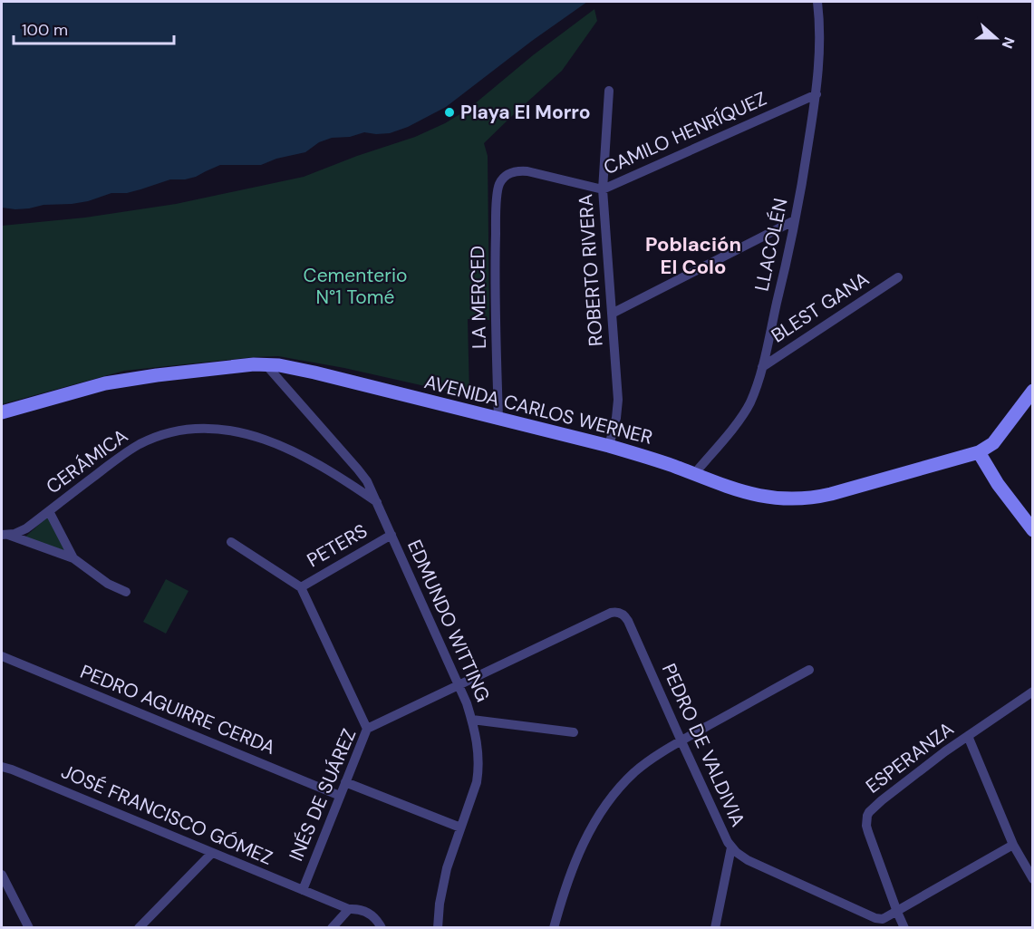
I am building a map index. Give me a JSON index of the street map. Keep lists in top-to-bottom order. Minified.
{"streets":{"main road":["AVENIDA CARLOS WERNER"],"street":["CAMILO HENRÍQUEZ","LLACOLÉN","ROBERTO RIVERA","LA MERCED","BLEST GANA","CERÁMICA","PETERS","EDMUNDO WITTING","PEDRO AGUIRRE CERDA","PEDRO DE VALDIVIA","ESPERANZA","INÉS DE SUÁREZ","JOSÉ FRANCISCO GÓMEZ"]},"crossings":[["CAMILO HENRÍQUEZ","LLACOLÉN"],["CAMILO HENRÍQUEZ","ROBERTO RIVERA"],["CAMILO HENRÍQUEZ","LA MERCED"],["LLACOLÉN","BLEST GANA"],["LLACOLÉN","AVENIDA CARLOS WERNER"],["ROBERTO RIVERA","AVENIDA CARLOS WERNER"],["LA MERCED","AVENIDA CARLOS WERNER"],["AVENIDA CARLOS WERNER","EDMUNDO WITTING"],["CERÁMICA","EDMUNDO WITTING"],["PETERS","EDMUNDO WITTING"],["EDMUNDO WITTING","INÉS DE SUÁREZ"],["PEDRO AGUIRRE CERDA","INÉS DE SUÁREZ"],["PEDRO DE VALDIVIA","INÉS DE SUÁREZ"],["INÉS DE SUÁREZ","JOSÉ FRANCISCO GÓMEZ"]],"districts":["Población El Colo"],"parks":["Cementerio N°1 Tomé"],"places":["Playa El Morro"],"scale_bar":"100 m","north":"right"}
